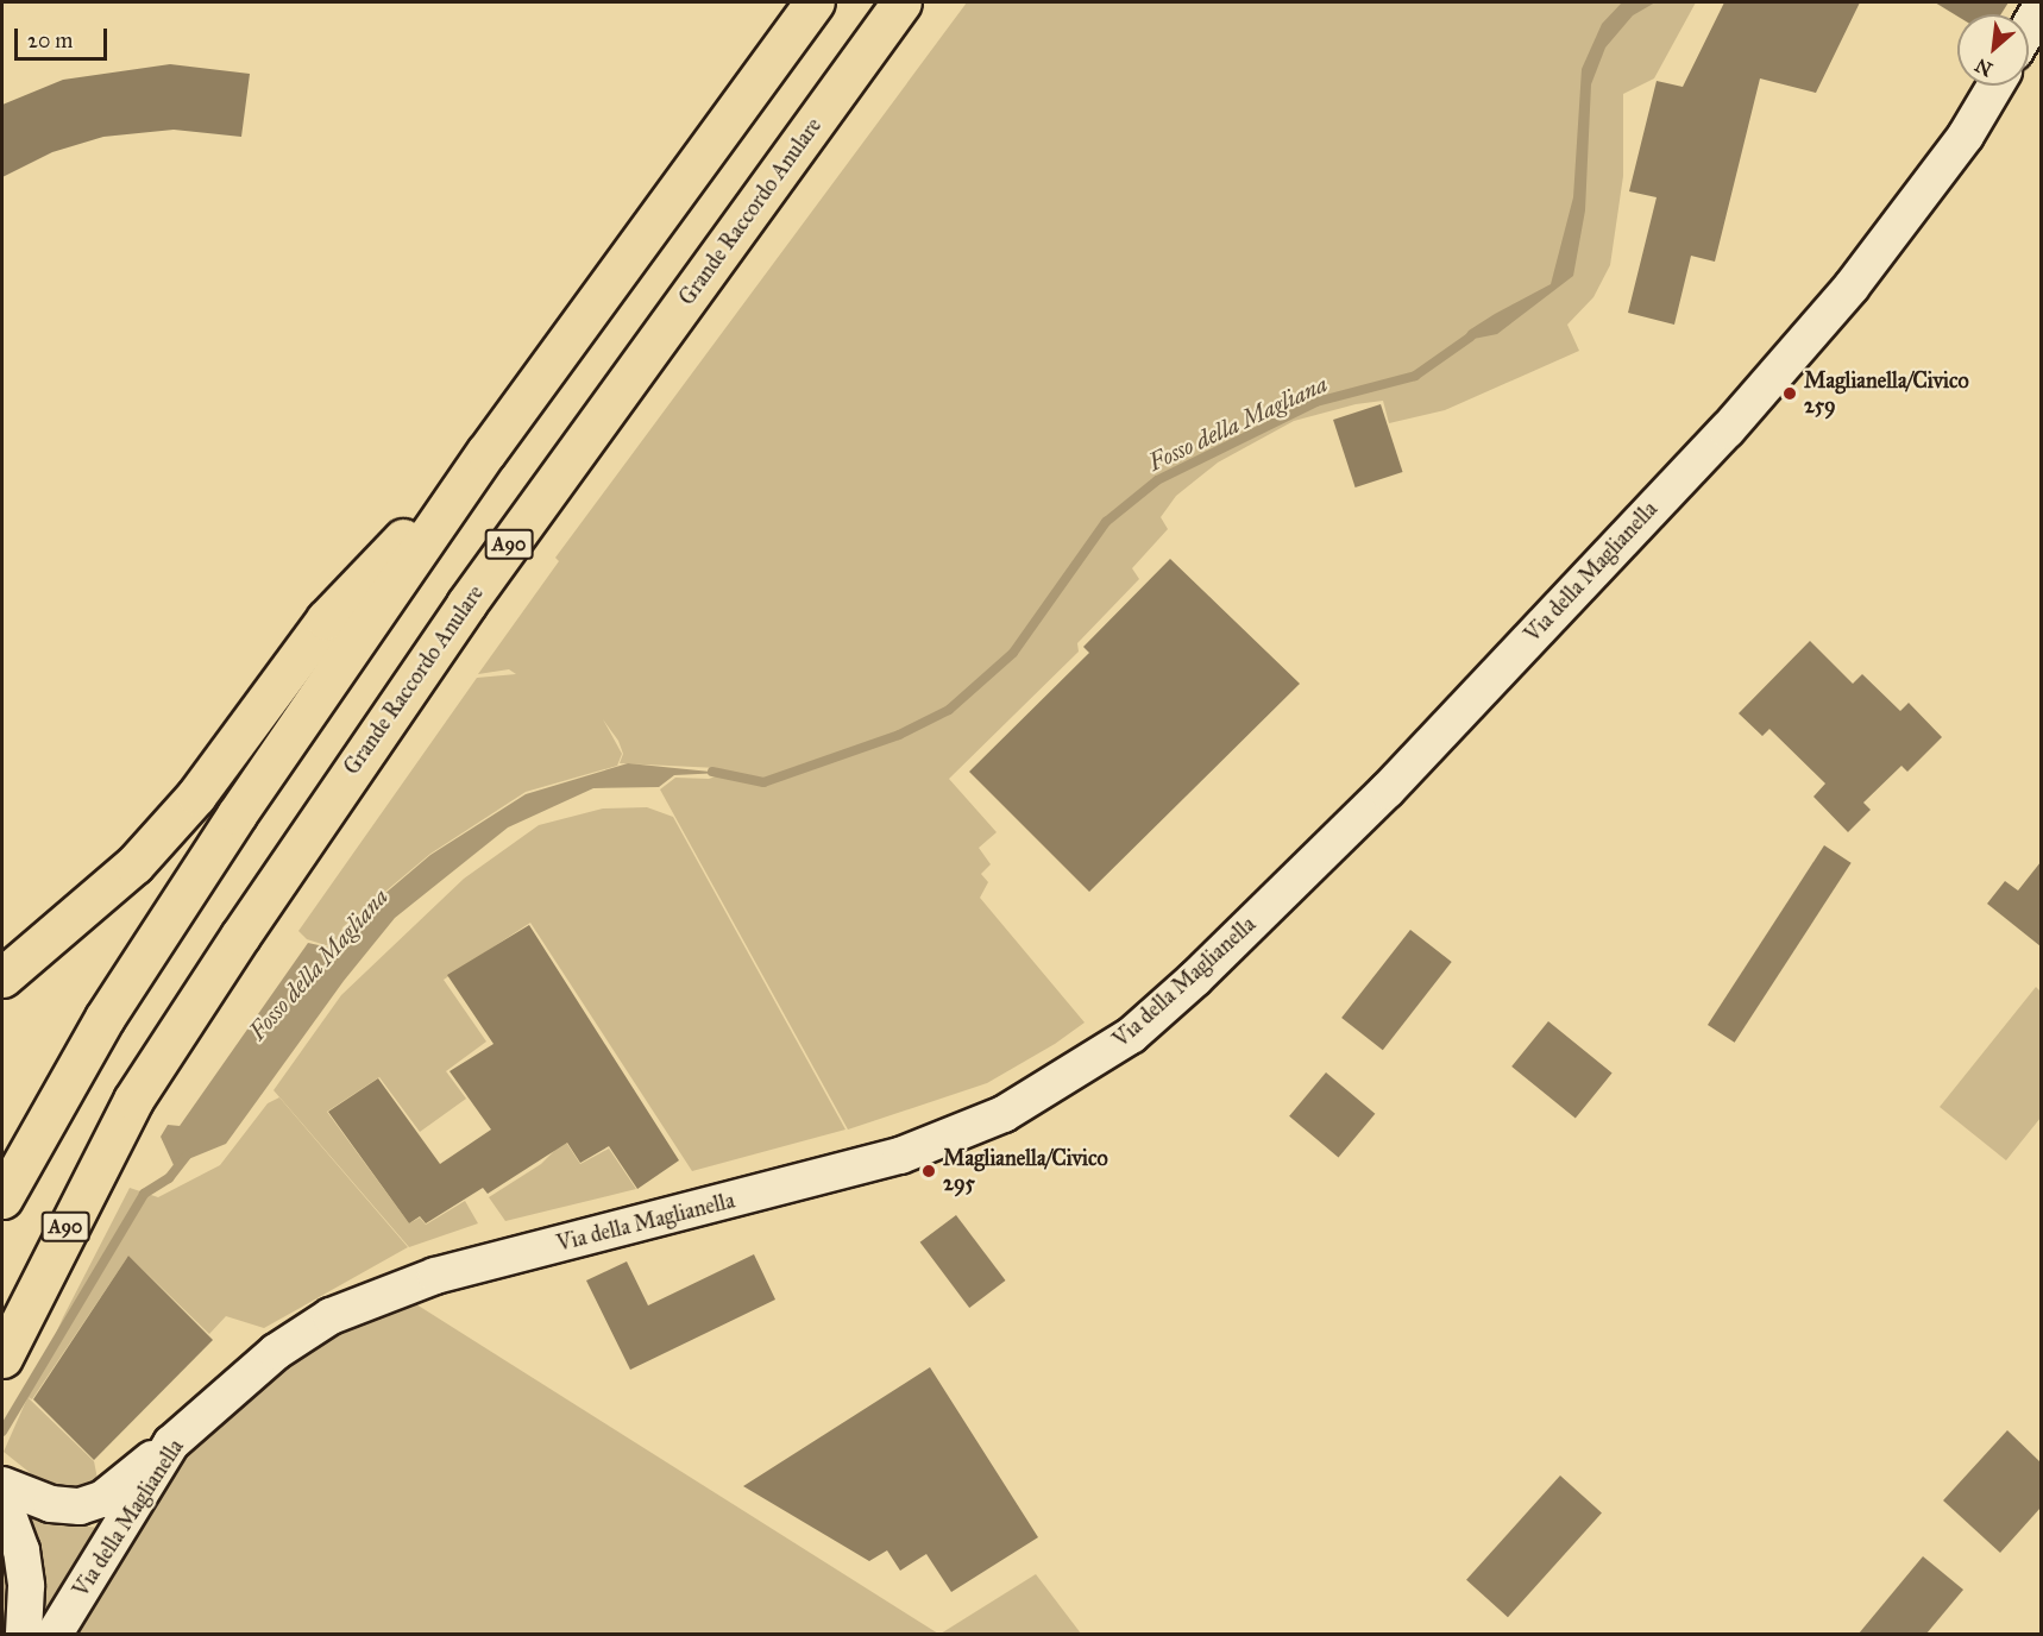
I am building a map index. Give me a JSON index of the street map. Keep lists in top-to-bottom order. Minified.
{"streets":{"highway":["Grande Raccordo Anulare","A90"],"main road":["Via della Maglianella"]},"water":["Fosso della Magliana"],"places":["Maglianella/Civico 259","Maglianella/Civico 295"],"scale_bar":"20 m","north":"bottom left"}
